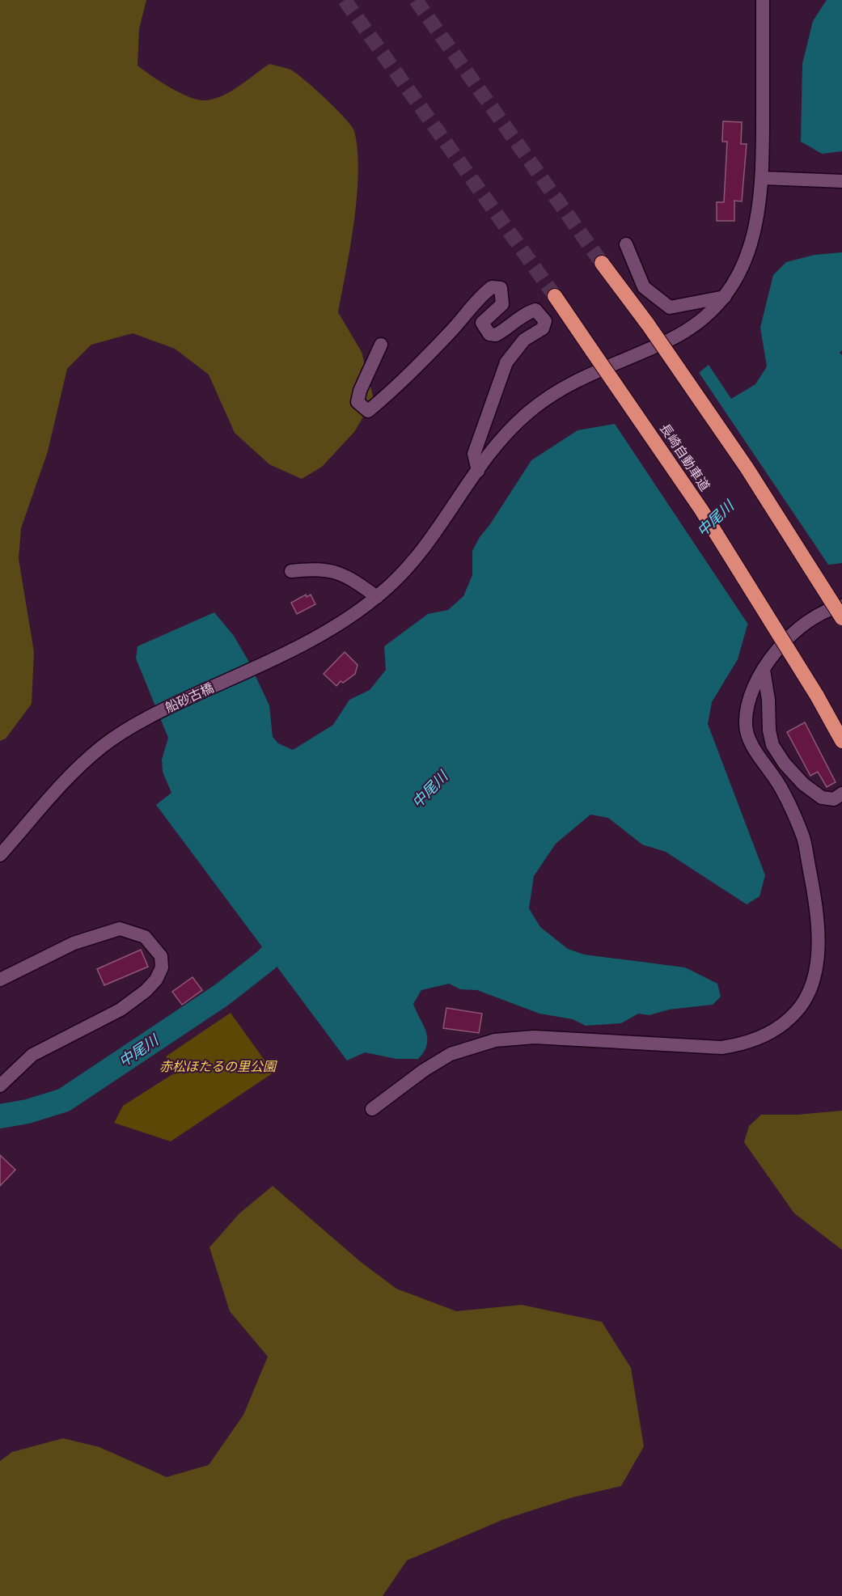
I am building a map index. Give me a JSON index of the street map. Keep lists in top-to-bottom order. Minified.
{"streets":{"highway":["長崎自動車道"],"street":["船砂古橋"]},"water":["中尾川"],"parks":["赤松ほたるの里公園"]}
